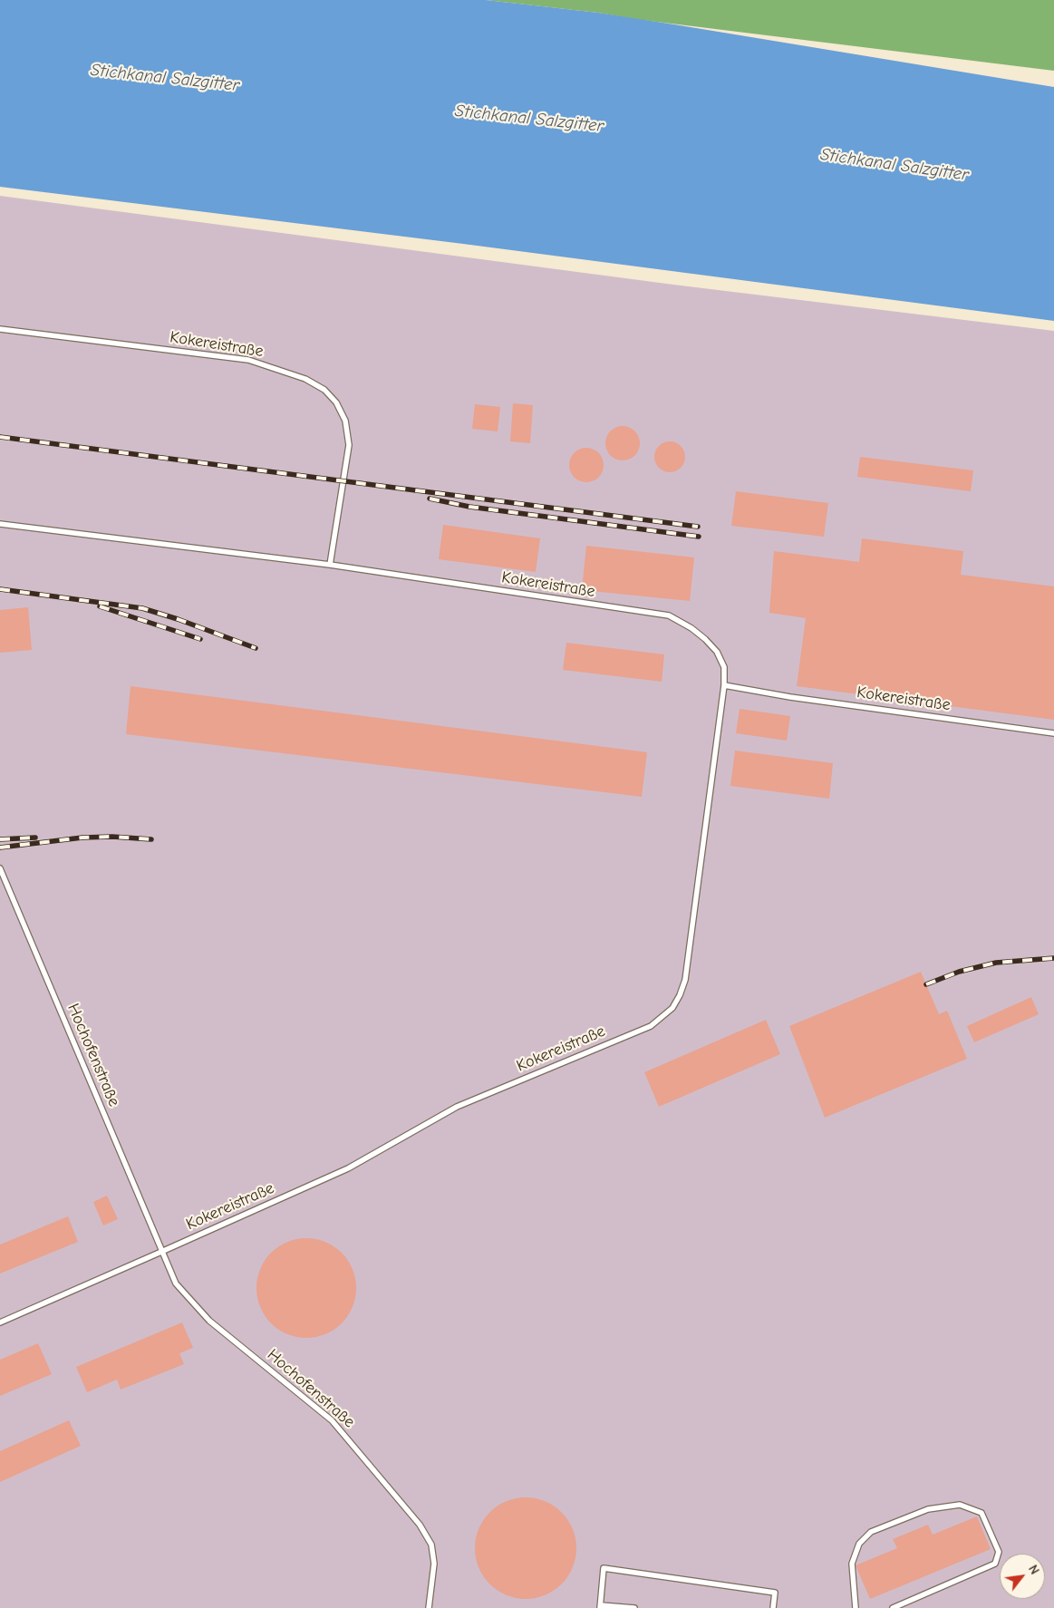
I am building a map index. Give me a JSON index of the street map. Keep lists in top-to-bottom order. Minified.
{"streets":{"lane":["Kokereistraße","Hochofenstraße"]},"crossings":[["Kokereistraße","Hochofenstraße"]],"water":["Stichkanal Salzgitter"],"north":"top right"}
